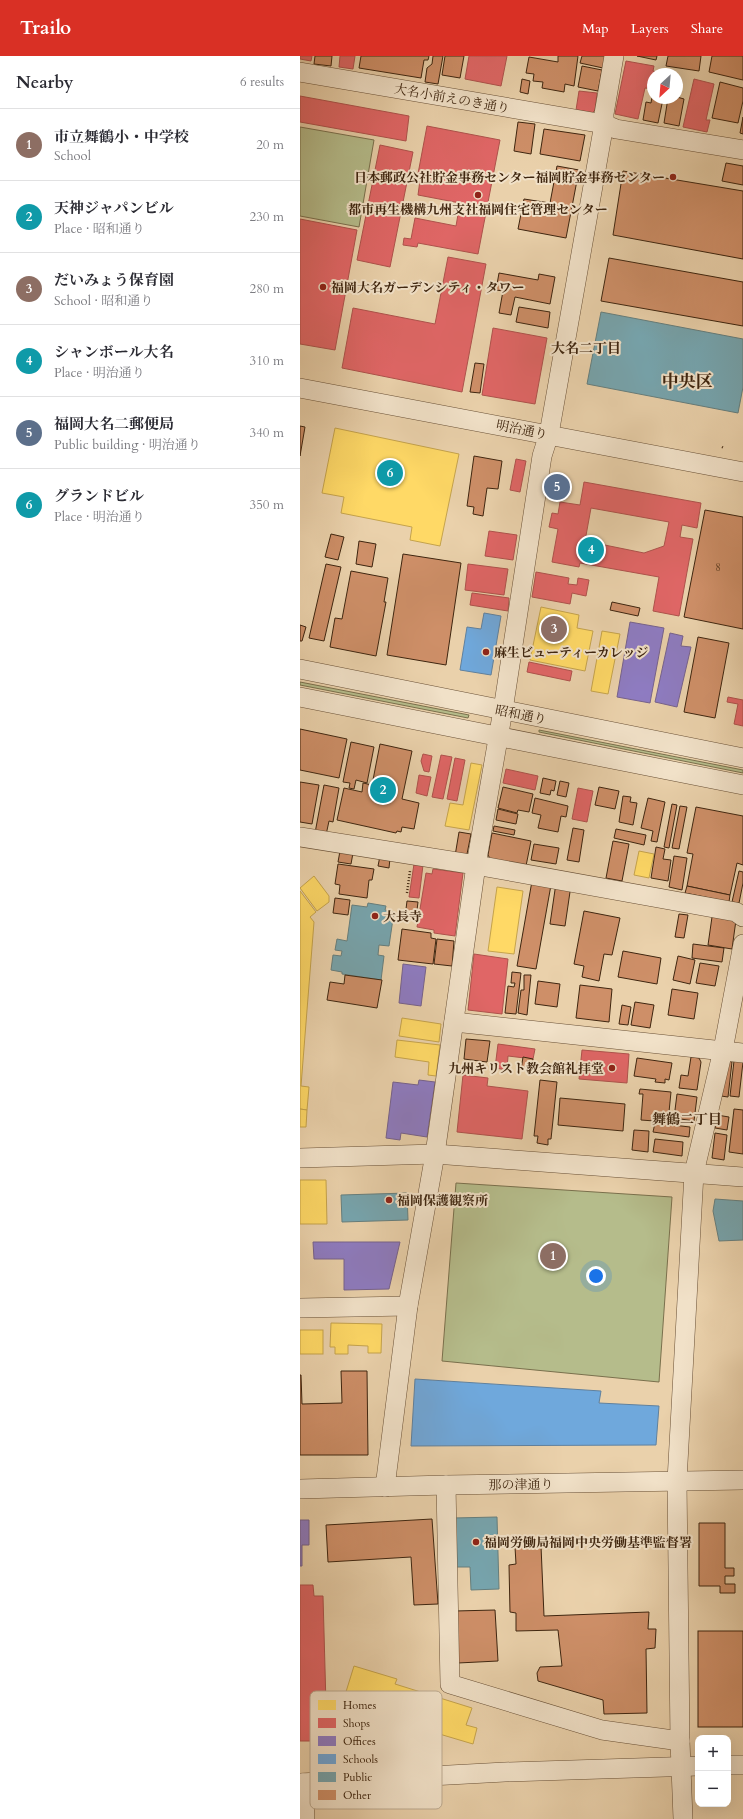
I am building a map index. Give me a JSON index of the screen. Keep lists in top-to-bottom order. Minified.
{"streets":{"street":["大名小前えのき通り","明治通り","昭和通り","那の津通り"]},"districts":["大名二丁目","中央区","舞鶴二丁目"],"places":["日本郵政公社貯金事務センター福岡貯金事務センター","都市再生機構九州支社福岡住宅管理センター","福岡大名ガーデンシティ・タワー","麻生ビューティーカレッジ","大長寺","九州キリスト教会館礼拝堂","福岡保護観察所","福岡労働局福岡中央労働基準監督署"],"house_numbers":["8"],"legend":["Homes","Shops","Offices","Schools","Public","Other"],"north":"bottom left","page":{"header":"Trailo","nav":["Map","Layers","Share"],"heading":["Nearby","6 results"],"list":[{"mark":"1","name":"市立舞鶴小・中学校","note":"School","value":"20 m"},{"mark":"2","name":"天神ジャパンビル","note":"Place · 昭和通り","value":"230 m"},{"mark":"3","name":"だいみょう保育園","note":"School · 昭和通り","value":"280 m"},{"mark":"4","name":"シャンボール大名","note":"Place · 明治通り","value":"310 m"},{"mark":"5","name":"福岡大名二郵便局","note":"Public building · 明治通り","value":"340 m"},{"mark":"6","name":"グランドビル","note":"Place · 明治通り","value":"350 m"}],"pins":["6","5","4","3","2","1"],"map_buttons":["+","−"]}}
